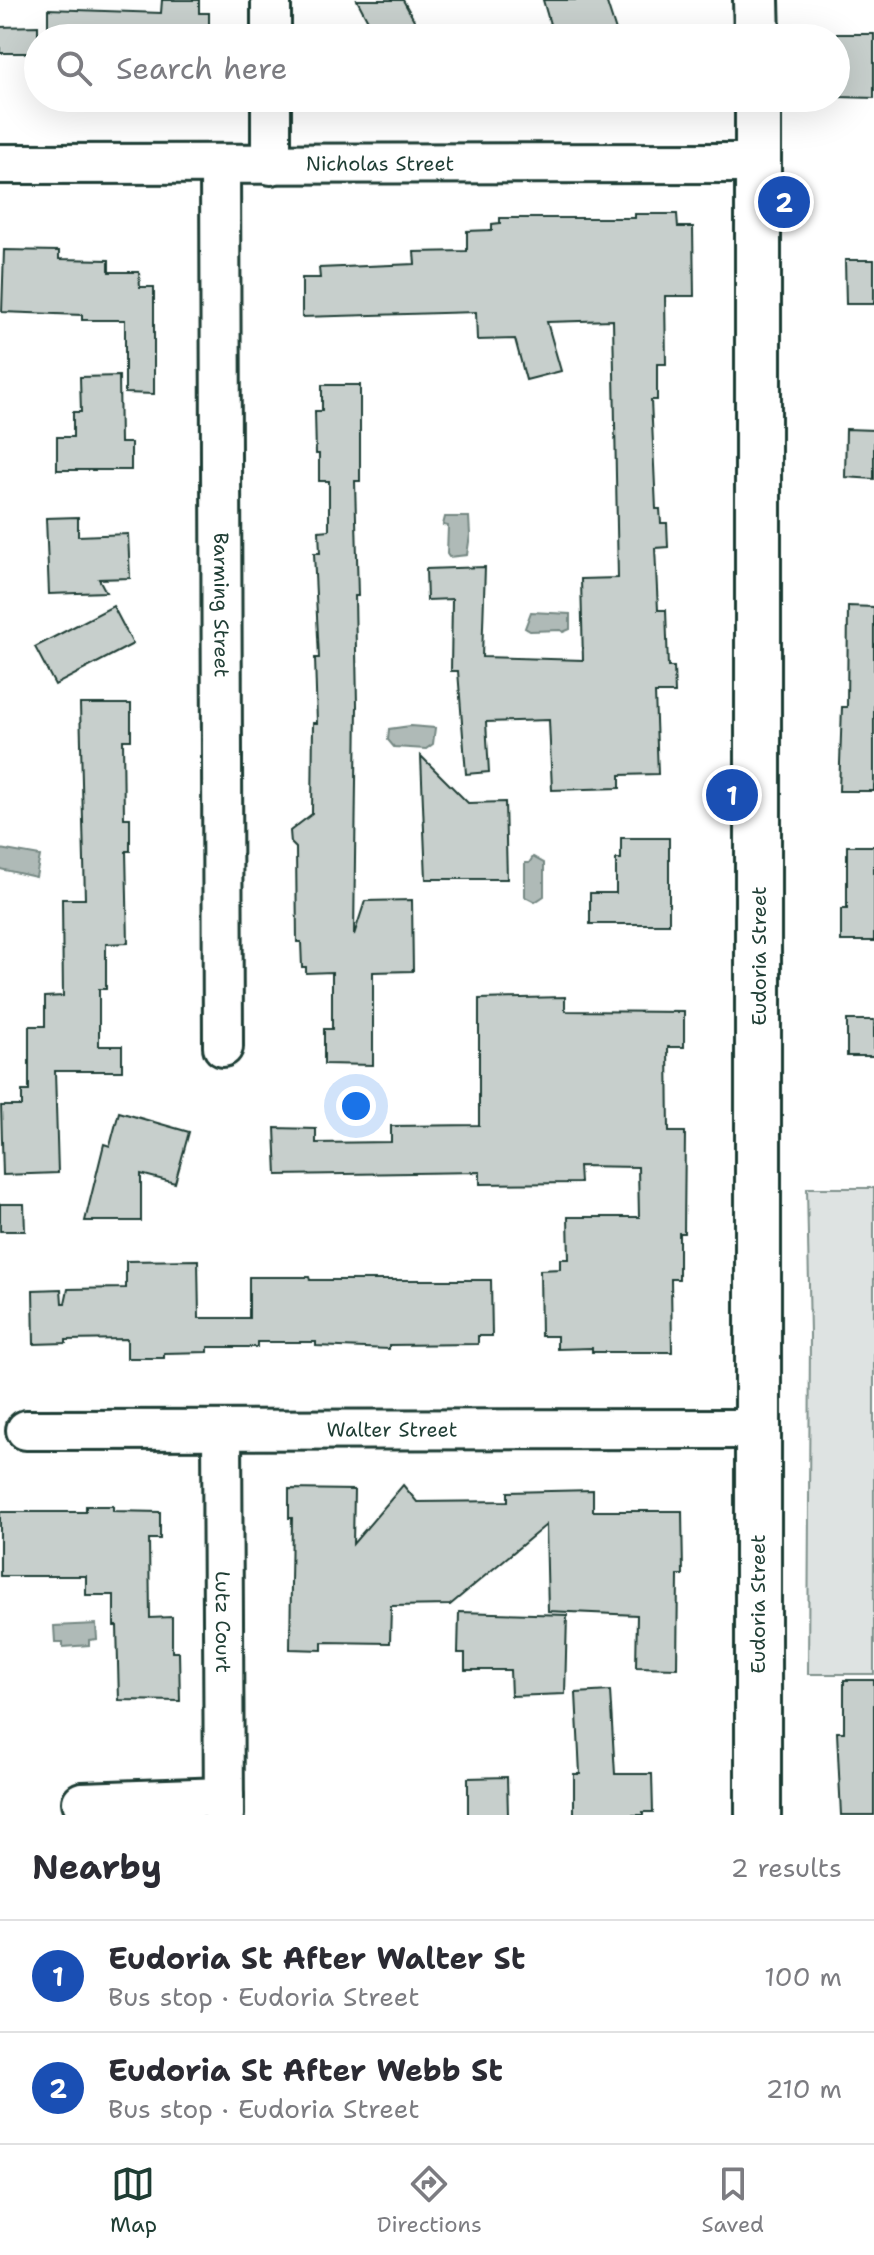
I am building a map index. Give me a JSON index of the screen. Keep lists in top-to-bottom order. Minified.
{"streets":{"main road":["Eudoria Street"],"street":["Nicholas Street","Barming Street","Walter Street","Lutz Court"]},"crossings":[["Nicholas Street","Barming Street"],["Nicholas Street","Eudoria Street"],["Eudoria Street","Walter Street"],["Walter Street","Lutz Court"]],"page":{"search":"Search here","pins":["2","1"],"heading":["Nearby","2 results"],"list":[{"mark":"1","name":"Eudoria St After Walter St","note":"Bus stop · Eudoria Street","value":"100 m"},{"mark":"2","name":"Eudoria St After Webb St","note":"Bus stop · Eudoria Street","value":"210 m"}],"nav":["Map","Directions","Saved"]}}
